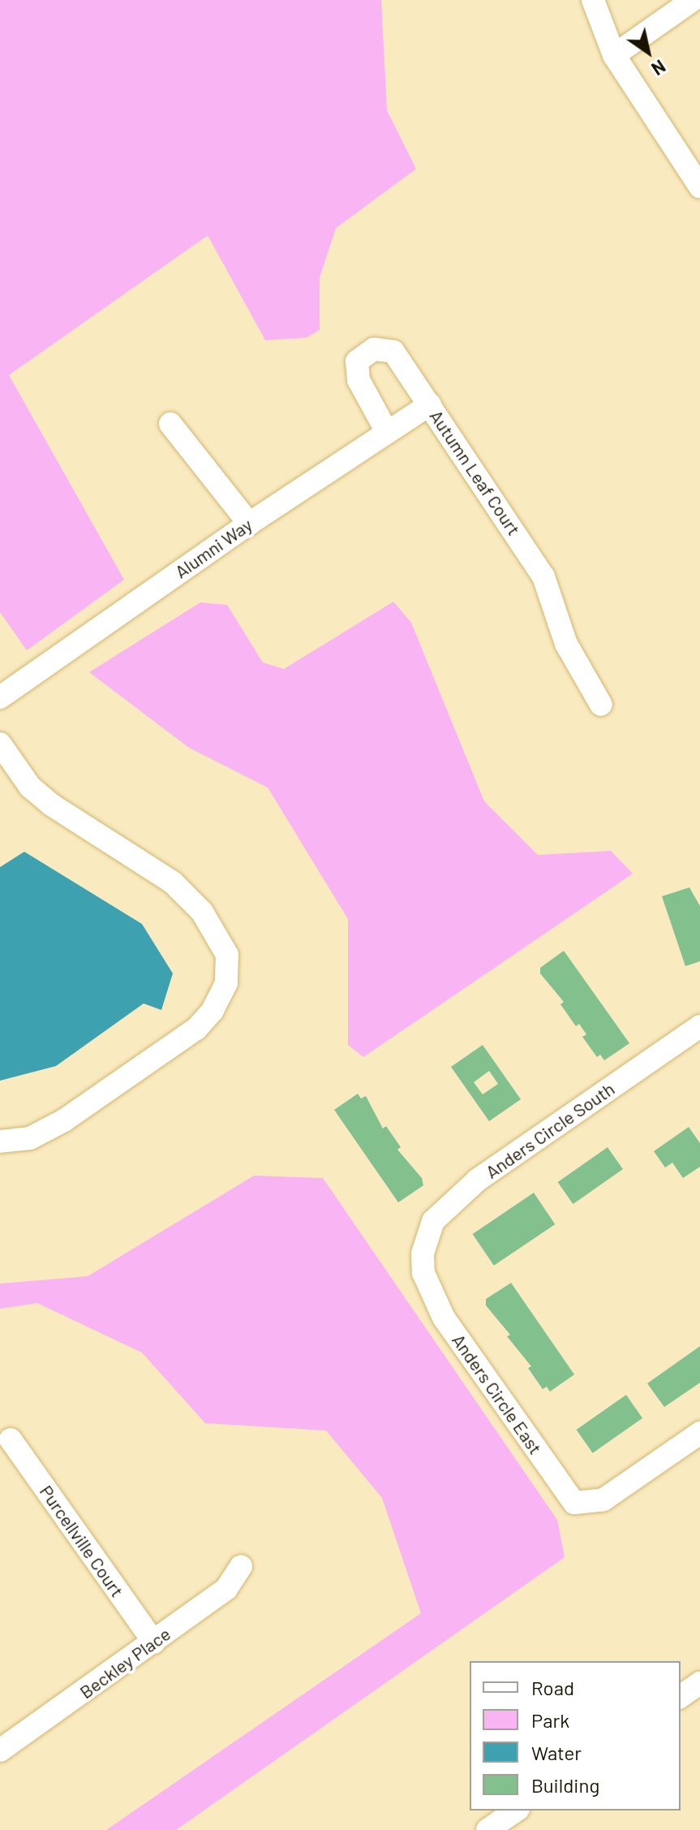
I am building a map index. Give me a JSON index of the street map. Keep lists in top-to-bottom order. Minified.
{"streets":{"street":["Autumn Leaf Court","Alumni Way","Anders Circle South","Anders Circle East","Purcellville Court","Beckley Place"]},"crossings":[["Autumn Leaf Court","Alumni Way"],["Anders Circle South","Anders Circle East"],["Purcellville Court","Beckley Place"]],"legend":["Road","Park","Water","Building"],"north":"bottom right"}
